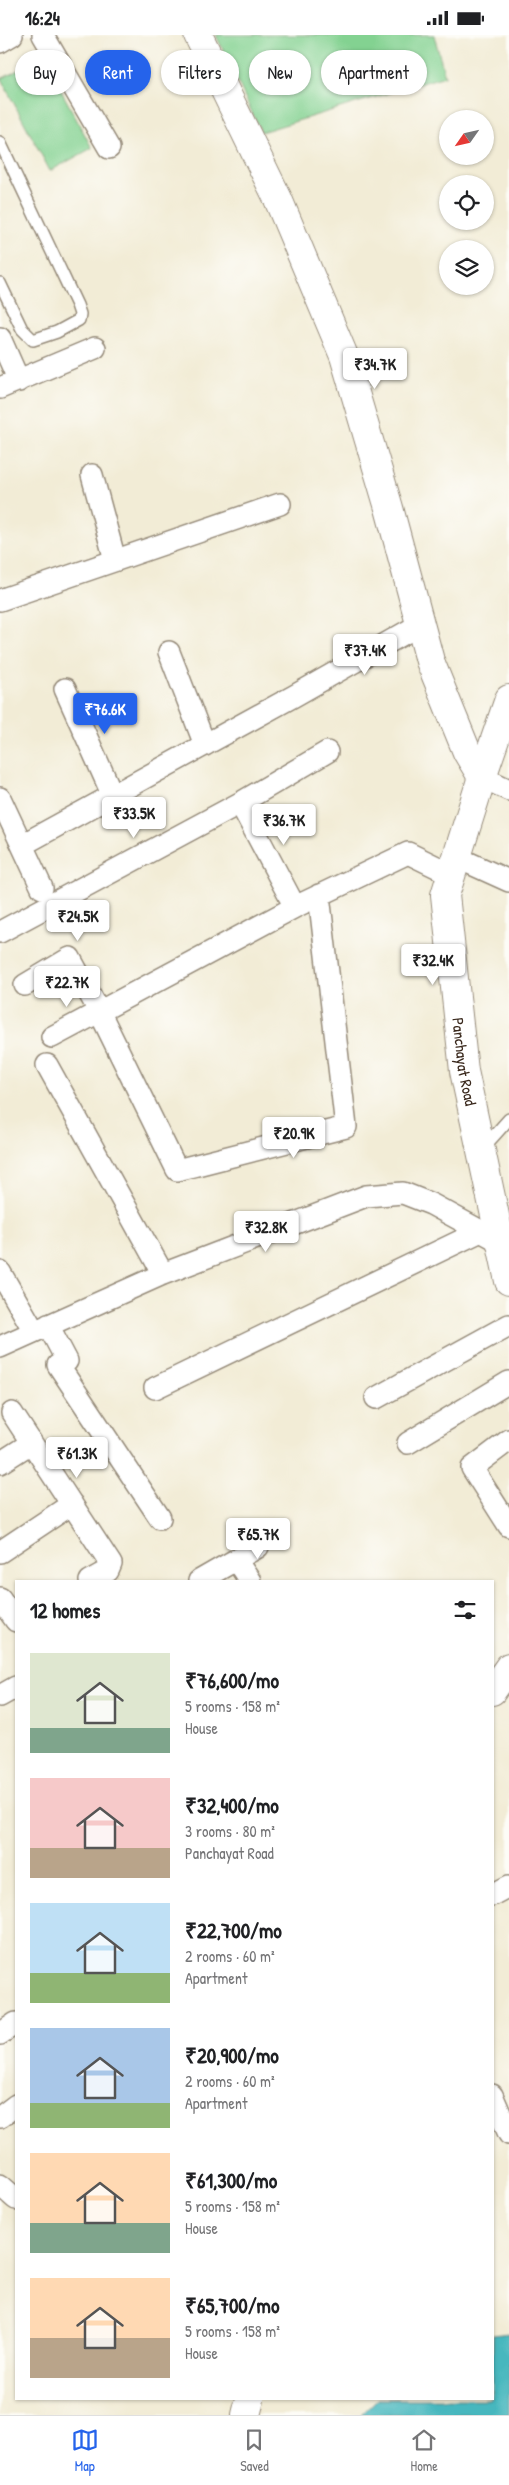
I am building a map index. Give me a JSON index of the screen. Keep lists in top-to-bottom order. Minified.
{"streets":{"street":["Panchayat Road"]},"north":"bottom left","page":{"status":"16:24","chip":["Buy","Rent","Filters","New","Apartment"],"price":["₹34.7K","₹37.4K","₹76.6K","₹33.5K","₹36.7K","₹24.5K","₹32.4K","₹22.7K","₹20.9K","₹32.8K","₹61.3K","₹65.7K"],"heading":"12 homes","list":[{"name":"₹76,600/mo","note":"5 rooms · 158 m² · House"},{"name":"₹32,400/mo","note":"3 rooms · 80 m² · Panchayat Road"},{"name":"₹22,700/mo","note":"2 rooms · 60 m² · Apartment"},{"name":"₹20,900/mo","note":"2 rooms · 60 m² · Apartment"},{"name":"₹61,300/mo","note":"5 rooms · 158 m² · House"},{"name":"₹65,700/mo","note":"5 rooms · 158 m² · House"}],"tabs":["Map","Saved","Home"]}}
